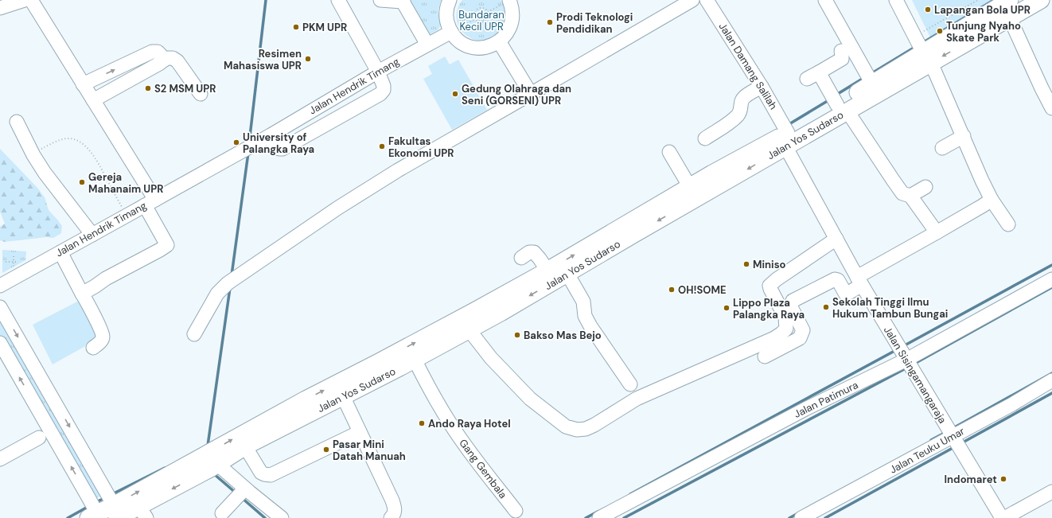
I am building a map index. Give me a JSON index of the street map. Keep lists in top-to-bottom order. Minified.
{"streets":{"main road":["Jalan Yos Sudarso"],"street":["Jalan Damang Salilah","Jalan Hendrik Timang","Jalan Sisingamangaraja","Jalan Patimura","Jalan Teuku Umar","Gang Gembala"]},"crossings":[["Jalan Damang Salilah","Jalan Yos Sudarso"],["Jalan Damang Salilah","Jalan Sisingamangaraja"],["Jalan Yos Sudarso","Jalan Sisingamangaraja"],["Jalan Yos Sudarso","Gang Gembala"],["Jalan Sisingamangaraja","Jalan Patimura"],["Jalan Sisingamangaraja","Jalan Teuku Umar"]],"parks":["Bundaran Kecil UPR"],"places":["Lapangan Bola UPR","Prodi Teknologi Pendidikan","PKM UPR","Tunjung Nyaho Skate Park","Resimen Mahasiswa UPR","S2 MSM UPR","Gedung Olahraga dan Seni (GORSENI) UPR","University of Palangka Raya","Fakultas Ekonomi UPR","Gereja Mahanaim UPR","Miniso","OH!SOME","Sekolah Tinggi Ilmu Hukum Tambun Bungai","Lippo Plaza Palangka Raya","Bakso Mas Bejo","Ando Raya Hotel","Pasar Mini Datah Manuah","Indomaret"]}
